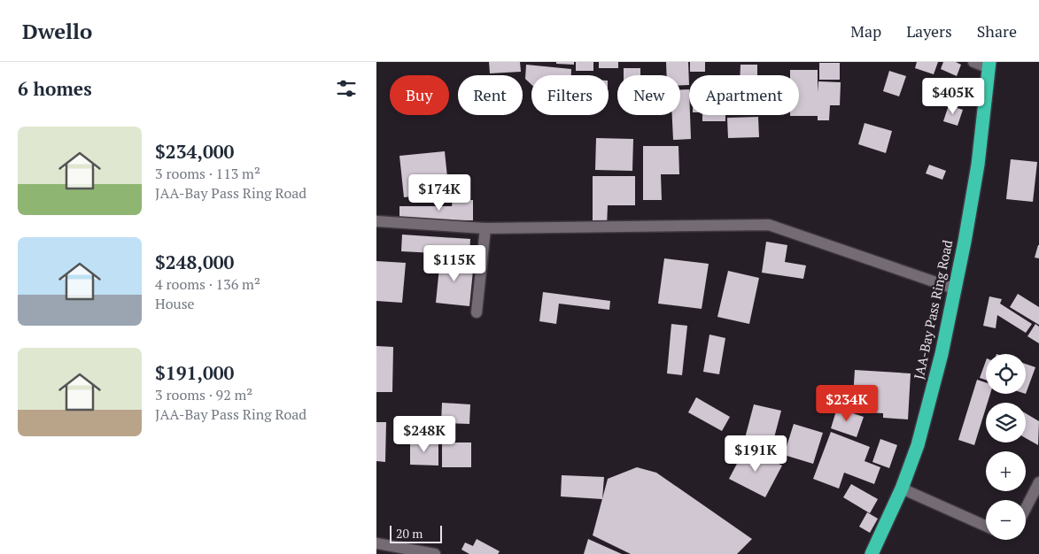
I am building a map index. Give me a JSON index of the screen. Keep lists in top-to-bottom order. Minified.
{"streets":{"highway":["JAA-Bay Pass Ring Road"]},"scale_bar":"20 m","page":{"header":"Dwello","nav":["Map","Layers","Share"],"heading":"6 homes","chip":["Buy","Rent","Filters","New","Apartment"],"price":["$405K","$174K","$115K","$234K","$248K","$191K"],"list":[{"name":"$234,000","note":"3 rooms · 113 m² · JAA-Bay Pass Ring Road"},{"name":"$248,000","note":"4 rooms · 136 m² · House"},{"name":"$191,000","note":"3 rooms · 92 m² · JAA-Bay Pass Ring Road"}],"map_buttons":["+","−"],"scale":"20 m"}}
